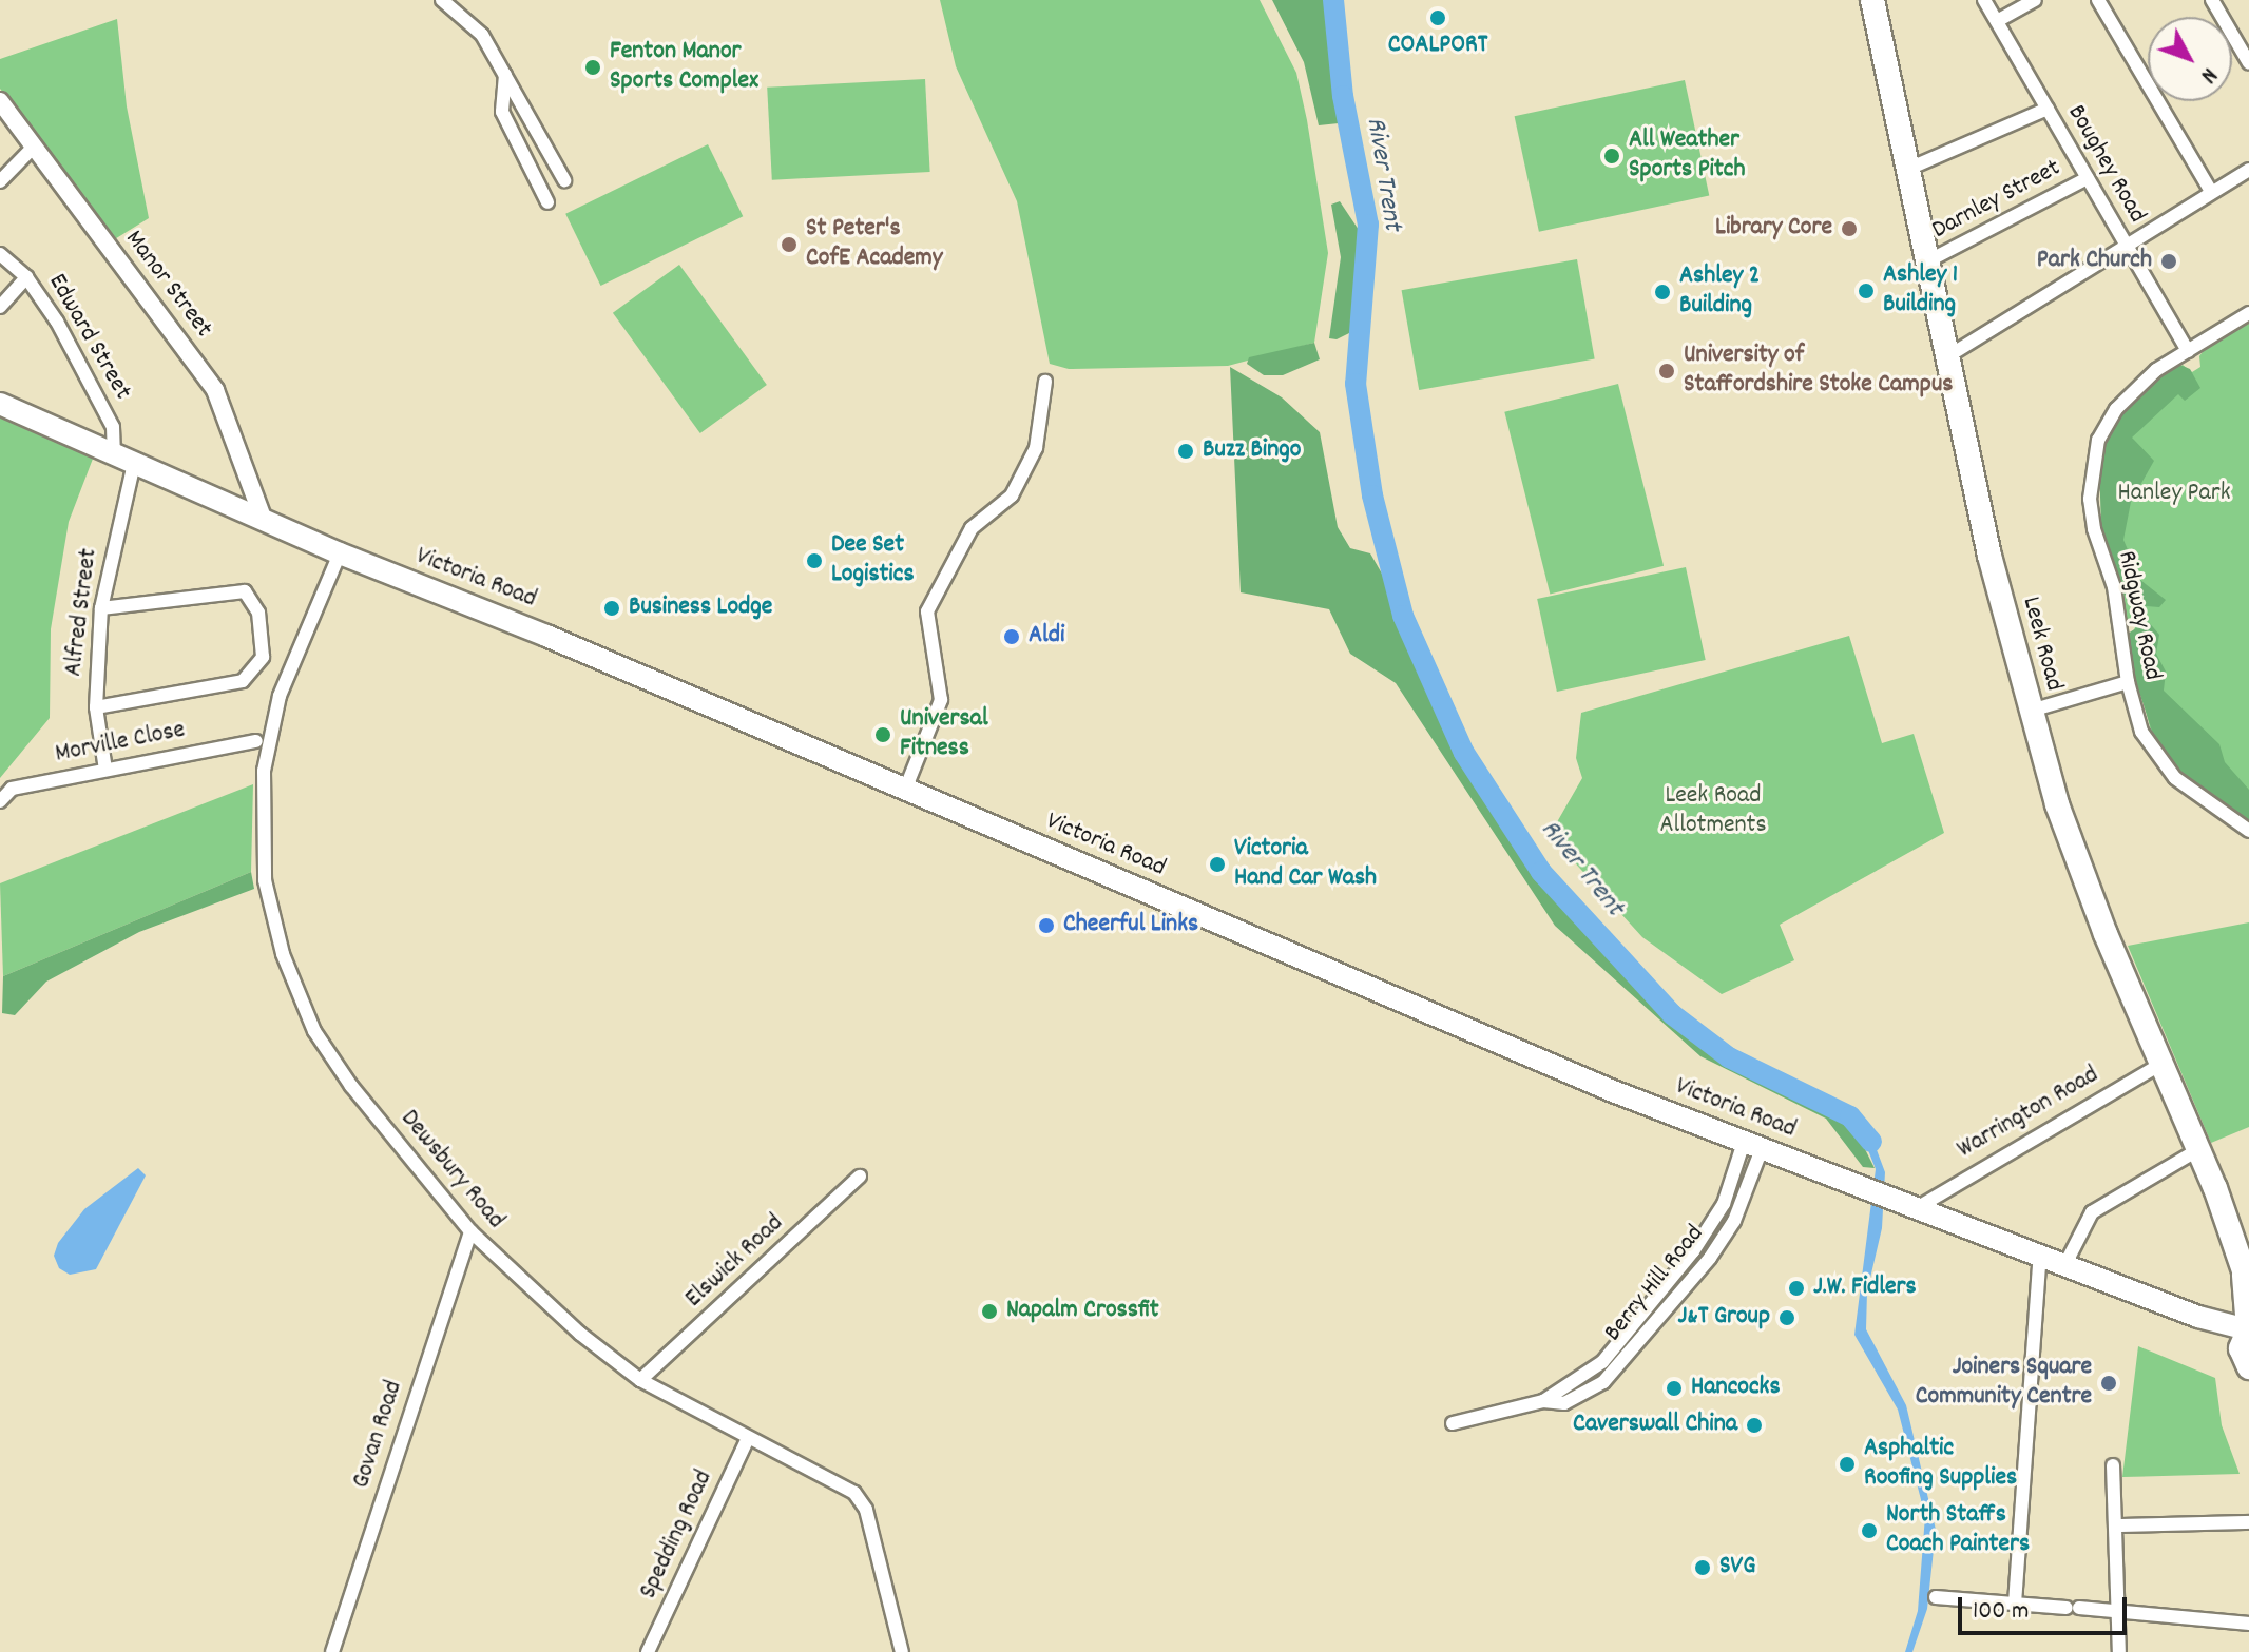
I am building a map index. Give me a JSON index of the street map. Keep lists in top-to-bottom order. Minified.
{"streets":{"highway":["Leek Road"],"main road":["Victoria Road"],"street":["Boughey Road","Darnley Street","Manor Street","Edward Street","Alfred Street","Ridgway Road","Morville Close","Warrington Road","Dewsbury Road","Elswick Road","Berry Hill Road","Govan Road","Spedding Road"]},"crossings":[["Boughey Road","Darnley Street"],["Boughey Road","Ridgway Road"],["Darnley Street","Leek Road"],["Manor Street","Victoria Road"],["Edward Street","Victoria Road"],["Edward Street","Alfred Street"],["Victoria Road","Alfred Street"],["Victoria Road","Leek Road"],["Victoria Road","Warrington Road"],["Victoria Road","Dewsbury Road"],["Victoria Road","Berry Hill Road"],["Alfred Street","Morville Close"],["Leek Road","Warrington Road"],["Dewsbury Road","Elswick Road"],["Dewsbury Road","Govan Road"],["Dewsbury Road","Spedding Road"]],"water":["River Trent"],"parks":["Hanley Park","Leek Road Allotments"],"places":["COALPORT","Fenton Manor Sports Complex","All Weather Sports Pitch","Library Core","St Peter's CofE Academy","Park Church","Ashley 1 Building","Ashley 2 Building","University of Staffordshire Stoke Campus","Buzz Bingo","Dee Set Logistics","Business Lodge","Aldi","Universal Fitness","Victoria Hand Car Wash","Cheerful Links","J.W. Fidlers","Napalm Crossfit","J&T Group","Joiners Square Community Centre","Hancocks","Caverswall China","Asphaltic Roofing Supplies","North Staffs Coach Painters","SVG"],"scale_bar":"100 m","north":"bottom right"}
